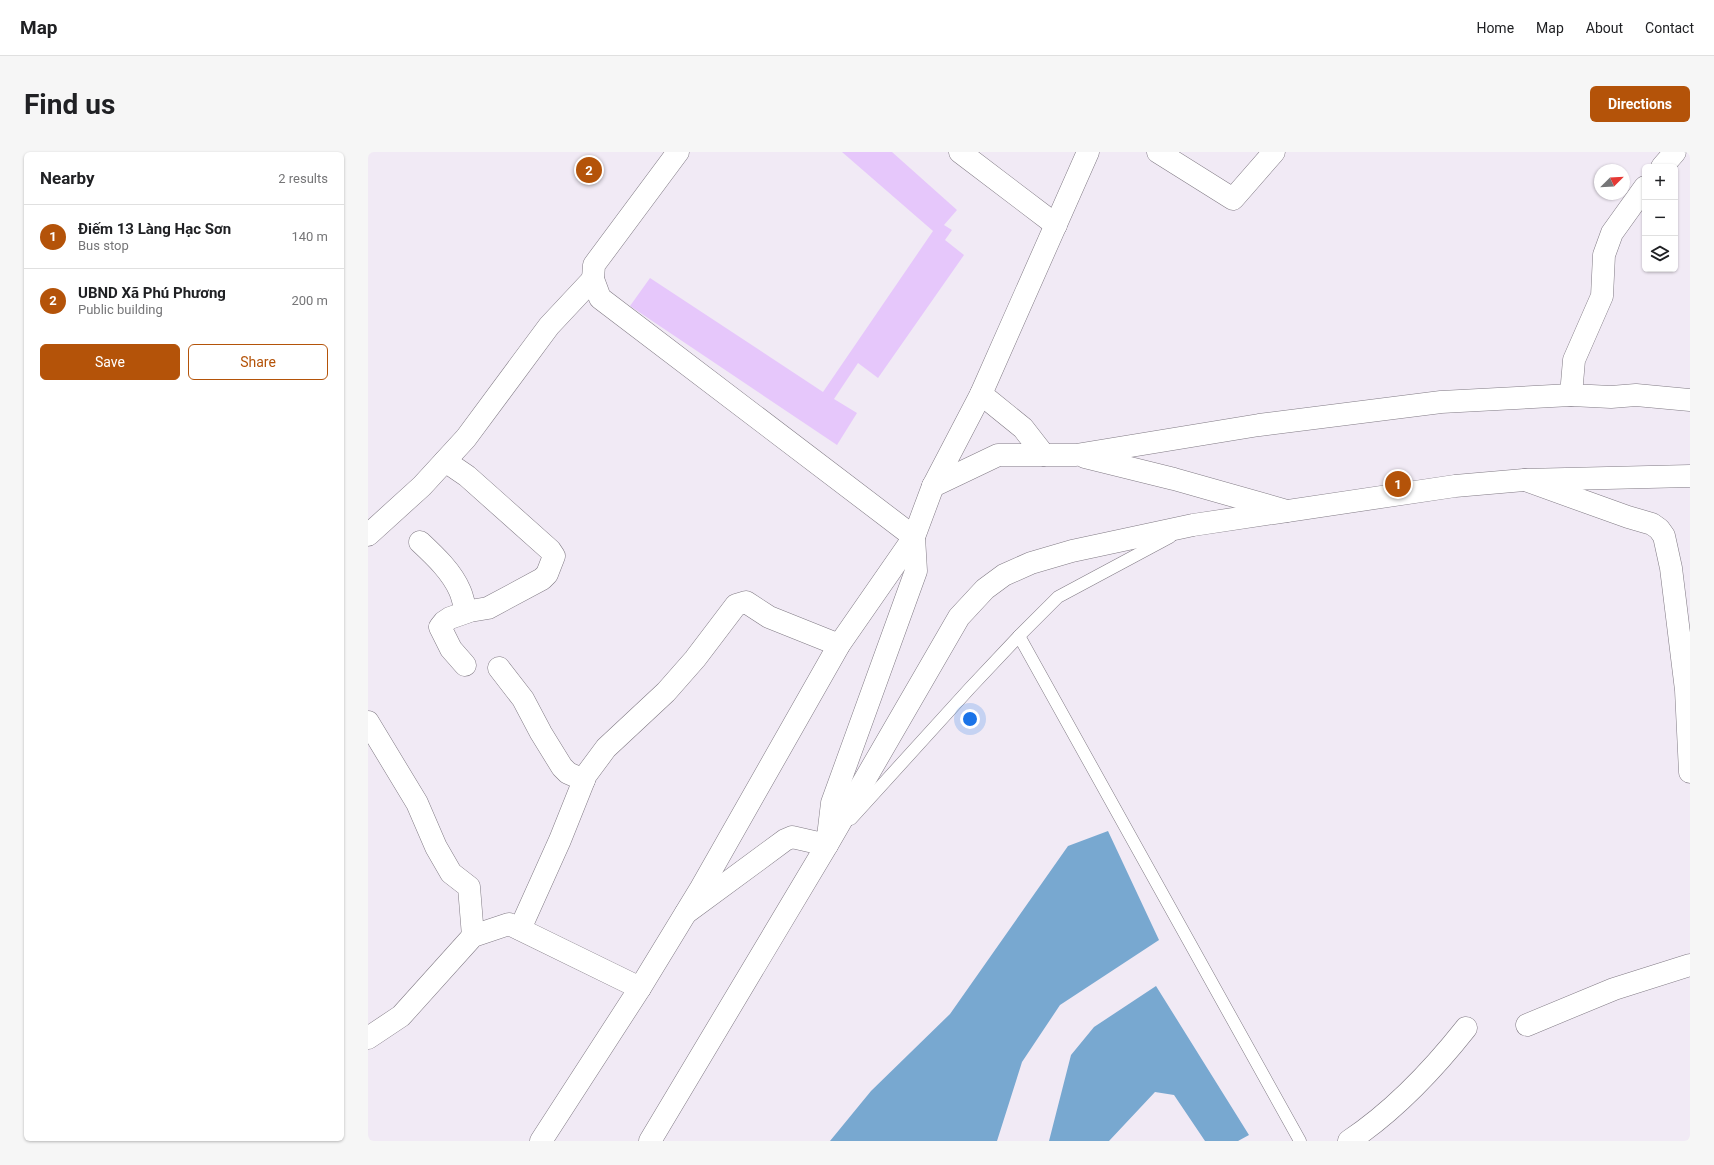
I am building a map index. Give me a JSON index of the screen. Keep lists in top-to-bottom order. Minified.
{"north":"top right","page":{"header":"Map","nav":["Home","Map","About","Contact"],"buttons":["Directions",["Save","Share"]],"title":"Find us","heading":["Nearby","2 results"],"pins":["2","1"],"map_buttons":["+","−"],"list":[{"mark":"1","name":"Điếm 13 Làng Hạc Sơn","note":"Bus stop","value":"140 m"},{"mark":"2","name":"UBND Xã Phú Phương","note":"Public building","value":"200 m"}]}}
